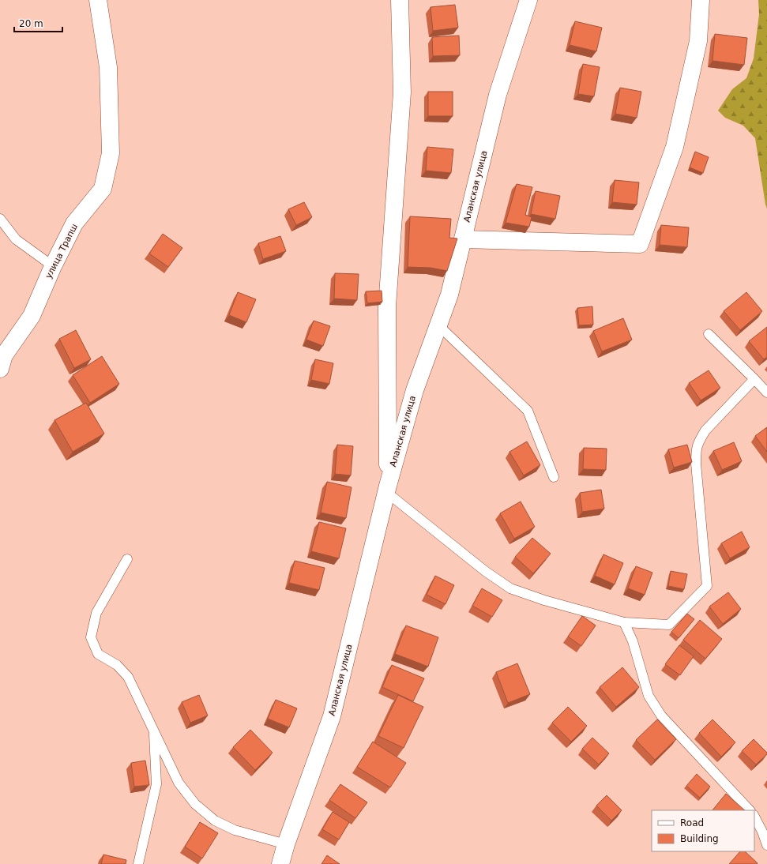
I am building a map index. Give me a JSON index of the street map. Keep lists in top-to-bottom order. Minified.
{"streets":{"street":["Аланская улица","улица Трапш"]},"legend":["Road","Building"],"scale_bar":"20 m"}
